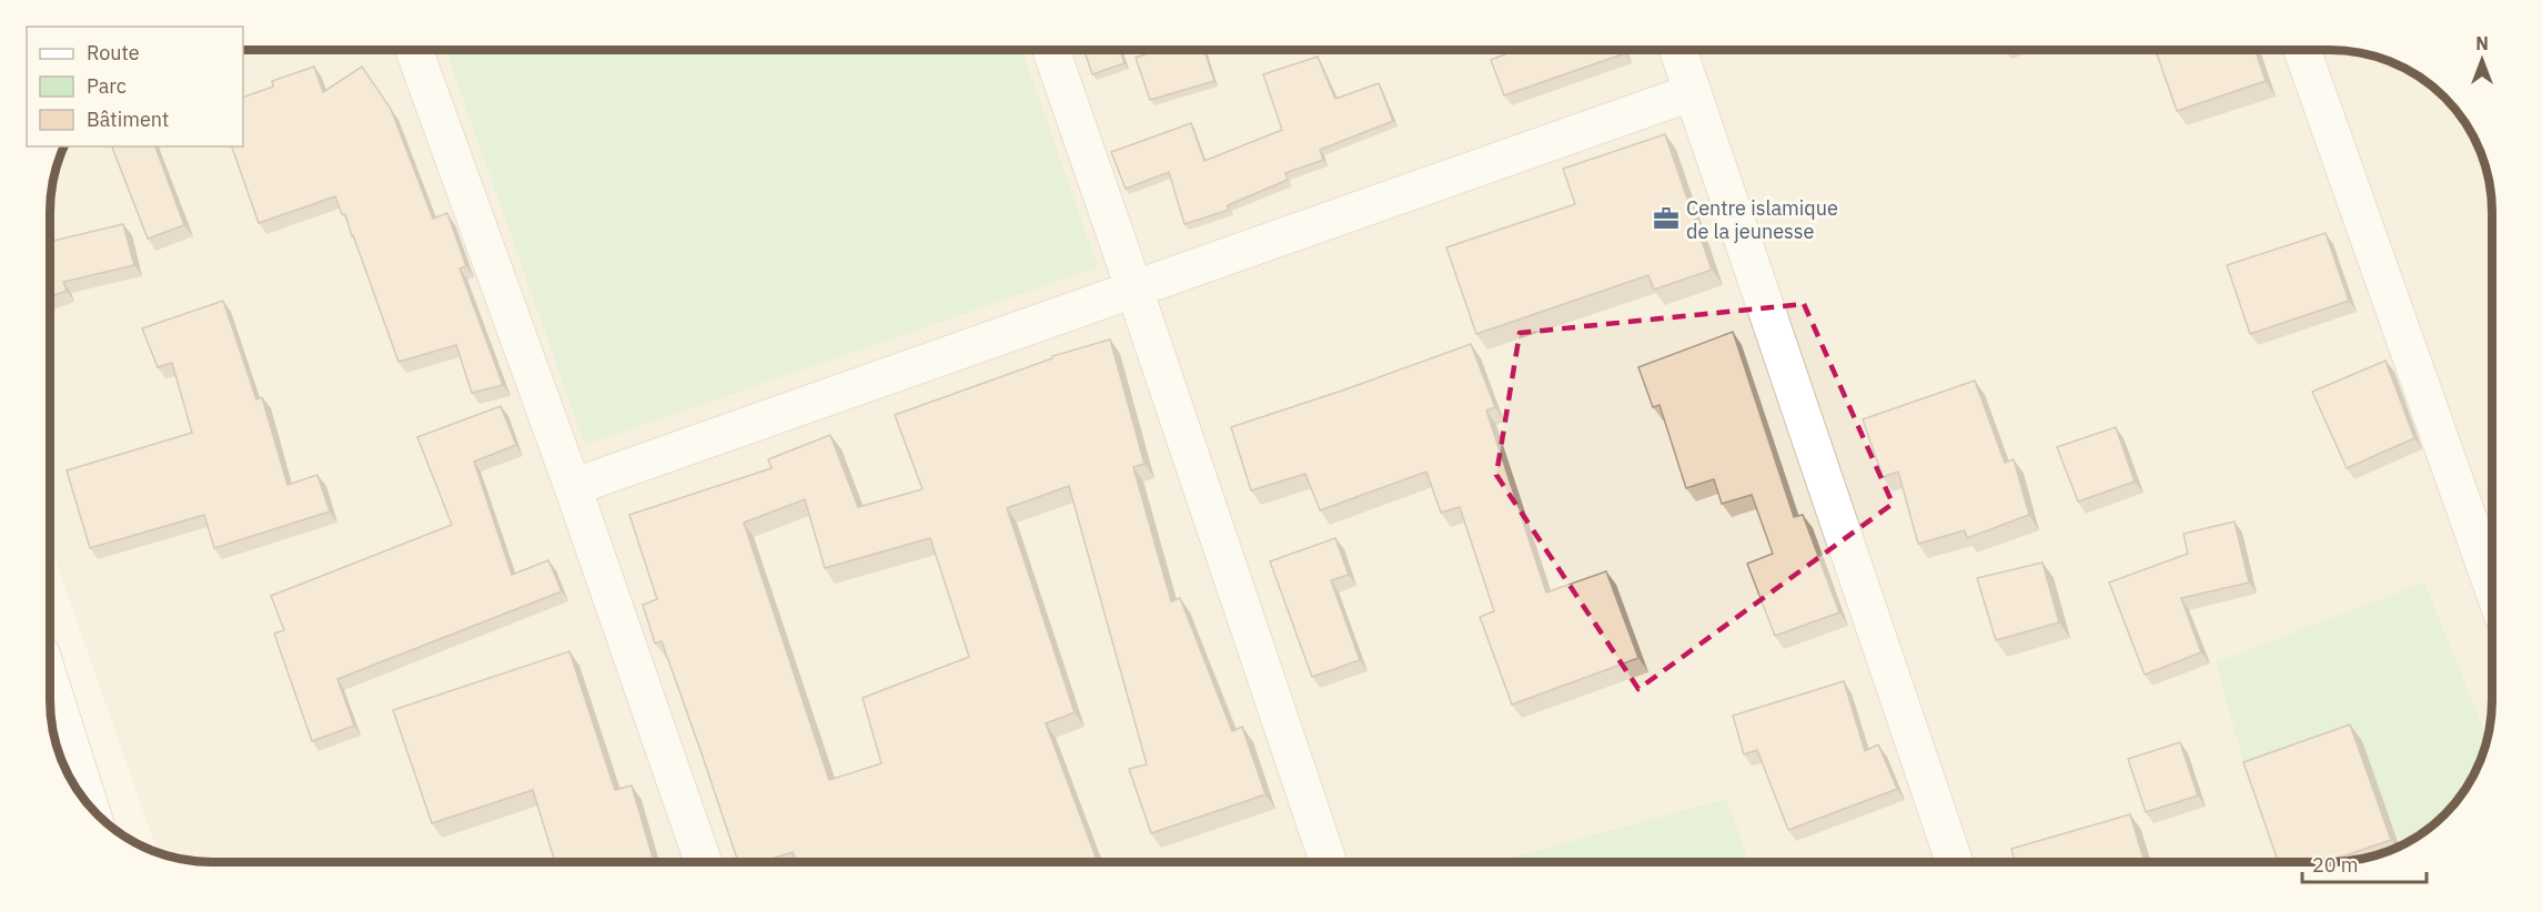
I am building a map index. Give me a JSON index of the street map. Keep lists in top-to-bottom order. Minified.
{"places":{"office":["Centre islamique de la jeunesse"]},"legend":["Route","Parc","Bâtiment"],"scale_bar":"20 m","north":"top"}
